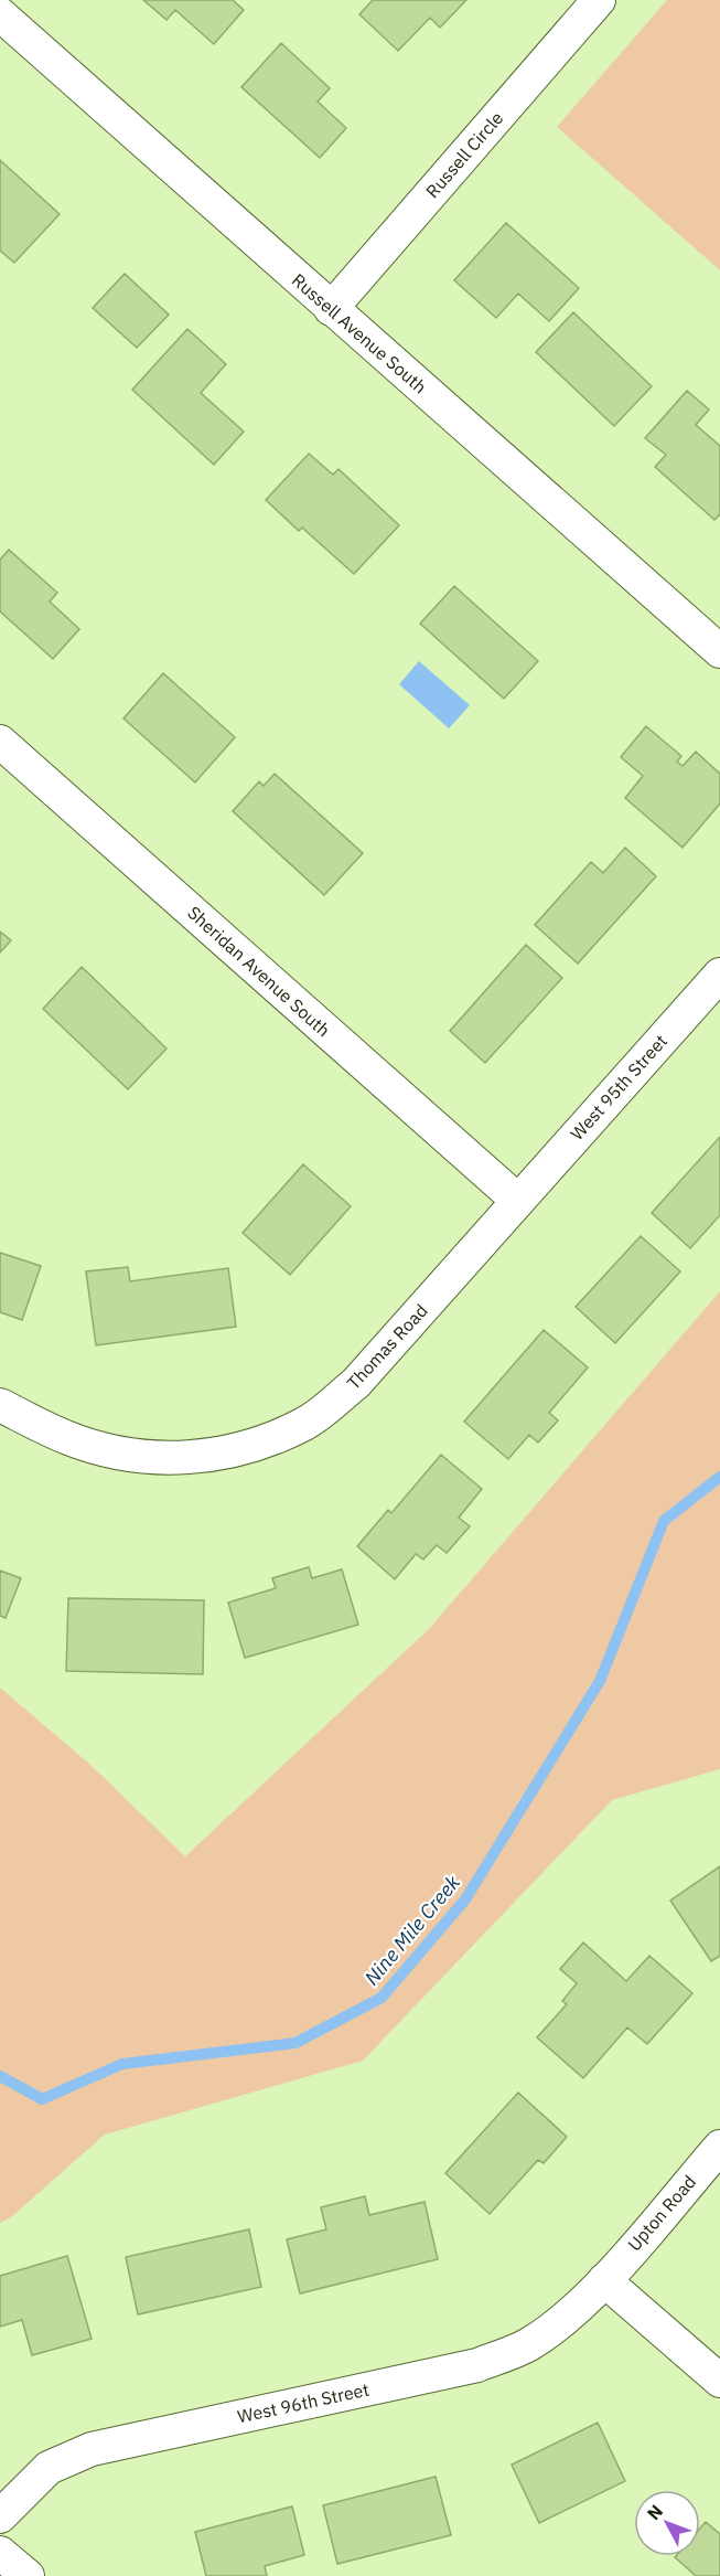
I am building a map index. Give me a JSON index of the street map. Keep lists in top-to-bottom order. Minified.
{"streets":{"street":["Russell Circle","Russell Avenue South","Sheridan Avenue South","West 95th Street","Thomas Road","Upton Road","West 96th Street"]},"crossings":[["Russell Circle","Russell Avenue South"],["Sheridan Avenue South","West 95th Street"],["Sheridan Avenue South","Thomas Road"],["West 95th Street","Thomas Road"],["Upton Road","West 96th Street"]],"water":["Nine Mile Creek"],"north":"top left"}
